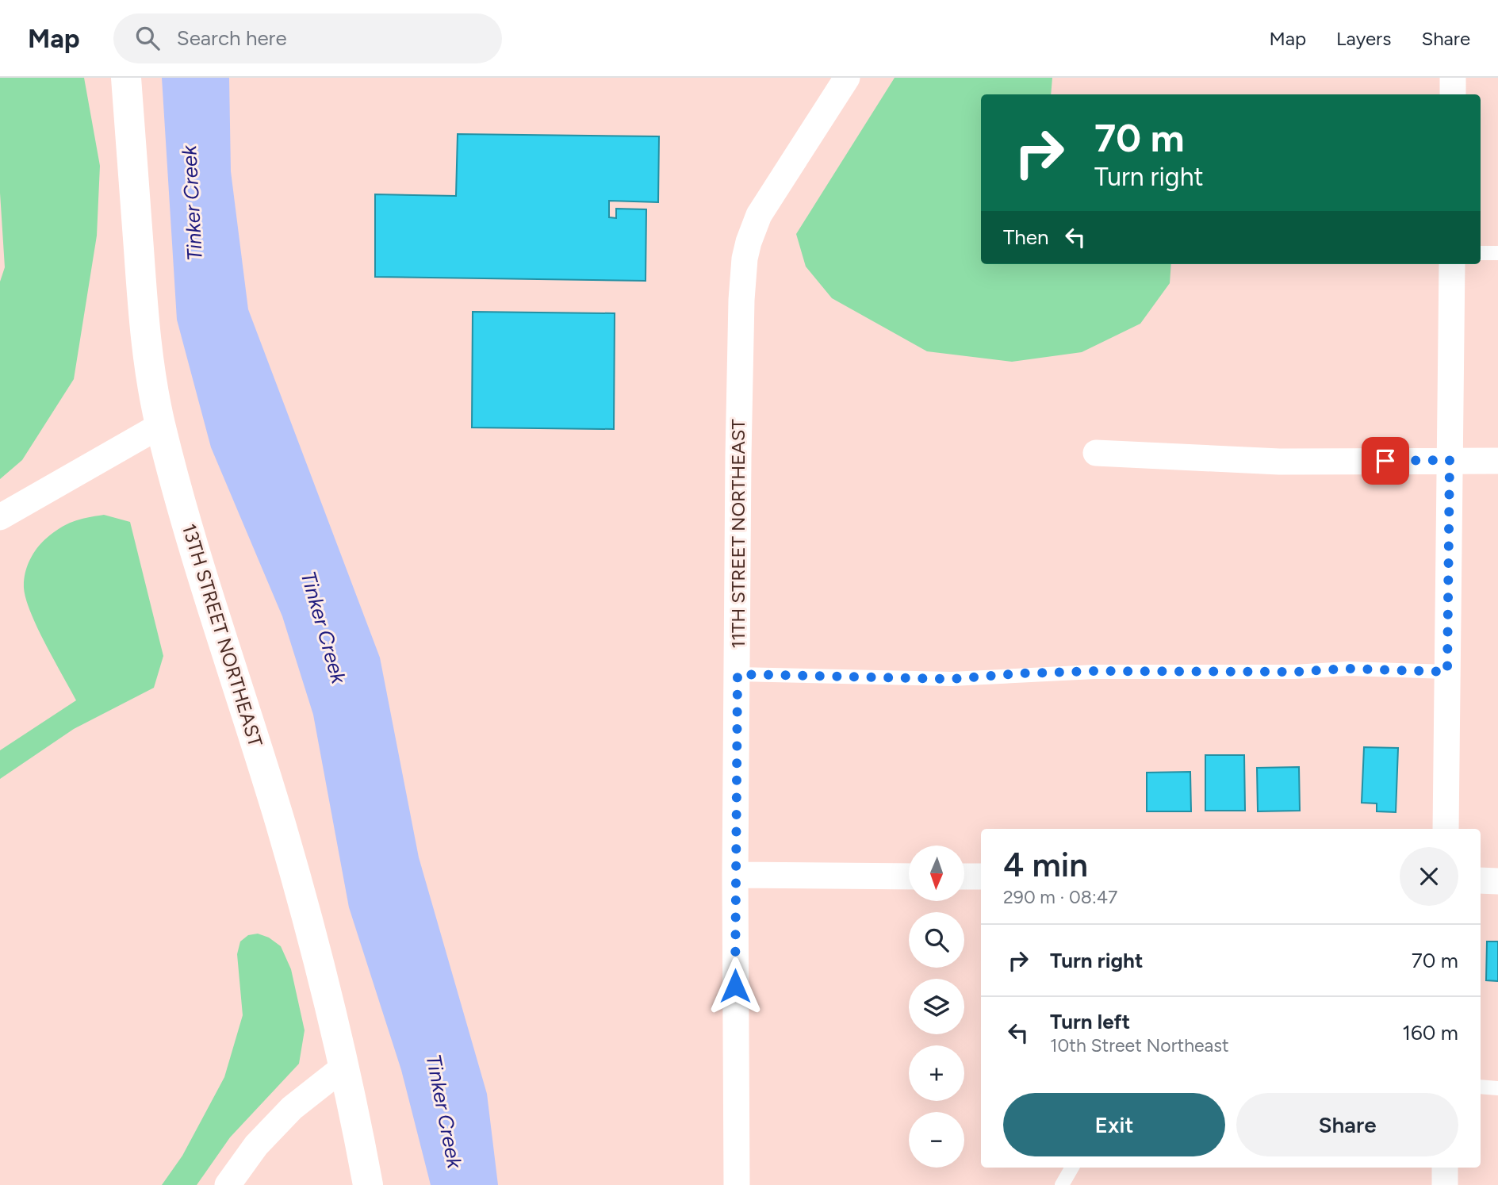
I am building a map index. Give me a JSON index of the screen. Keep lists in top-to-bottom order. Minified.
{"streets":{"street":["11TH STREET NORTHEAST","13TH STREET NORTHEAST"]},"water":["Tinker Creek"],"north":"bottom","page":{"header":"Map","search":"Search here","nav":["Map","Layers","Share"],"turn":["70 m","Turn right"],"then":"Then","heading":["4 min","290 m · 08:47"],"map_buttons":["+","−"],"list":[{"name":"Turn right","value":"70 m"},{"name":"Turn left","note":"10th Street Northeast","value":"160 m"}],"buttons":["Exit","Share"]}}
